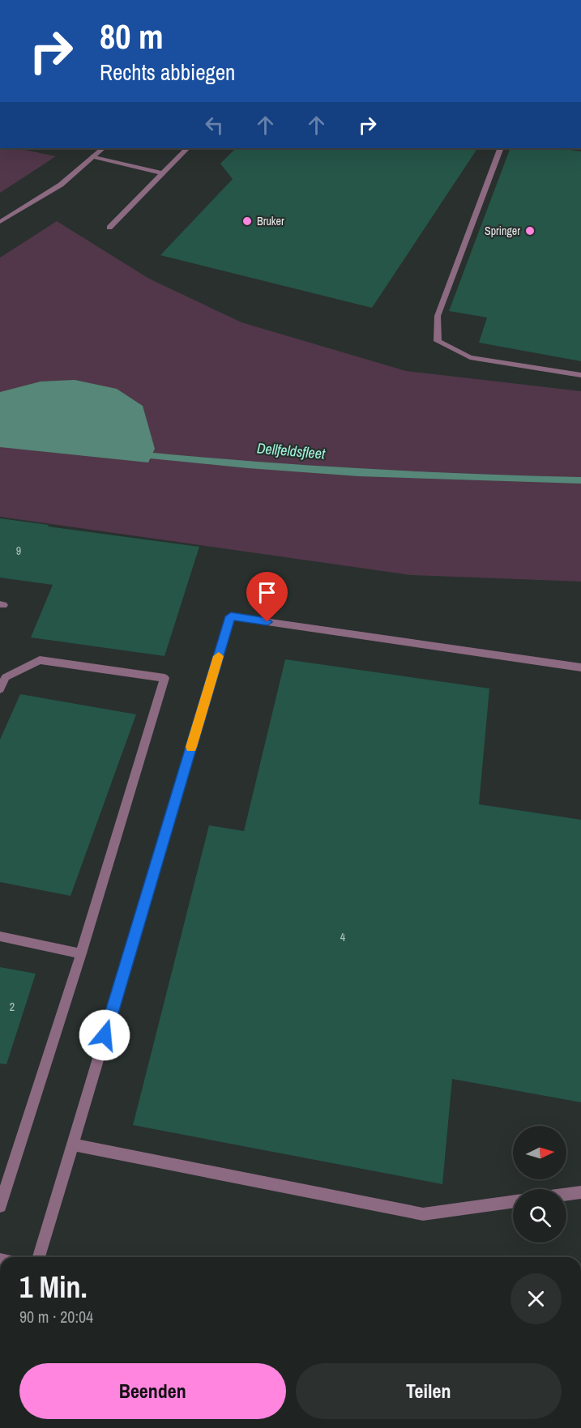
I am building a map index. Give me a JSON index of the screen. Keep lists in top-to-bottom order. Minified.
{"water":["Dellfeldsfleet"],"places":["Bruker","Springer"],"house_numbers":["9","4","2"],"north":"right","page":{"turn":["80 m","Rechts abbiegen"],"heading":["1 Min.","90 m · 20:04"],"buttons":["Beenden","Teilen"]}}
